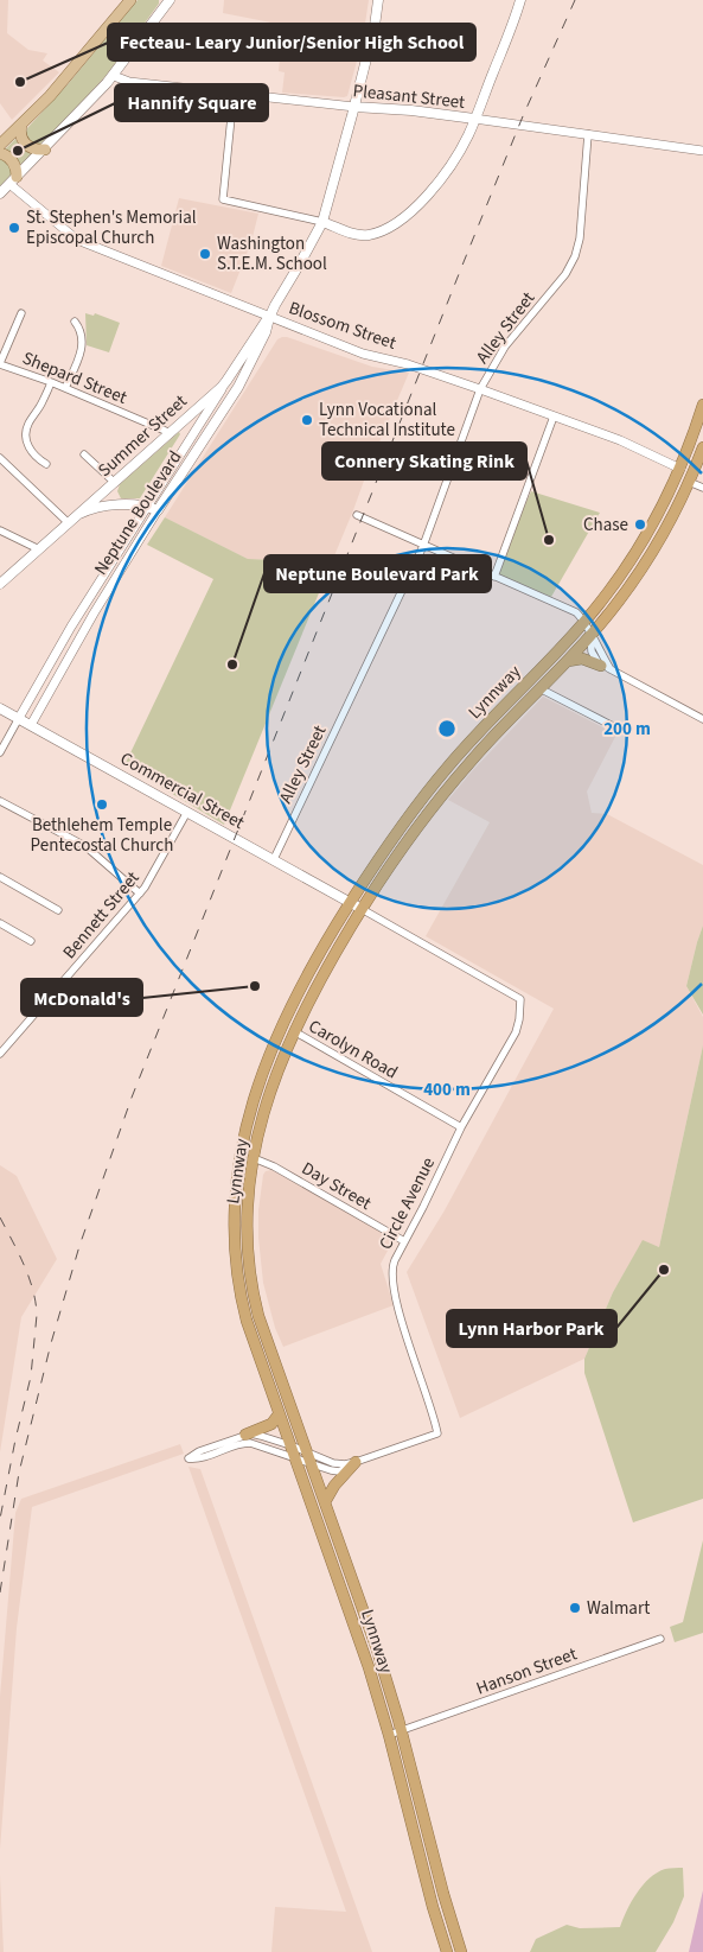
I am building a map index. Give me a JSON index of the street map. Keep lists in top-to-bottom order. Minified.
{"streets":{"highway":["Lynnway"],"main road":["Pleasant Street","Summer Street","Neptune Boulevard","Commercial Street"],"street":["Blossom Street","Alley Street","Shepard Street","Bennett Street","Carolyn Road","Day Street","Circle Avenue","Hanson Street"]},"crossings":[["Pleasant Street","Alley Street"],["Pleasant Street","Neptune Boulevard"],["Blossom Street","Alley Street"],["Blossom Street","Neptune Boulevard"],["Blossom Street","Lynnway"],["Alley Street","Commercial Street"],["Shepard Street","Summer Street"],["Summer Street","Neptune Boulevard"],["Neptune Boulevard","Commercial Street"],["Lynnway","Commercial Street"],["Lynnway","Carolyn Road"],["Lynnway","Day Street"],["Lynnway","Circle Avenue"],["Lynnway","Hanson Street"],["Commercial Street","Bennett Street"],["Carolyn Road","Circle Avenue"],["Day Street","Circle Avenue"]],"places":["Fecteau- Leary Junior/Senior High School","Hannify Square","St. Stephen's Memorial Episcopal Church","Washington S.T.E.M. School","Lynn Vocational Technical Institute","Chase","Connery Skating Rink","Neptune Boulevard Park","Bethlehem Temple Pentecostal Church","McDonald's","Lynn Harbor Park","Walmart"],"rings":["200 m","400 m"]}
